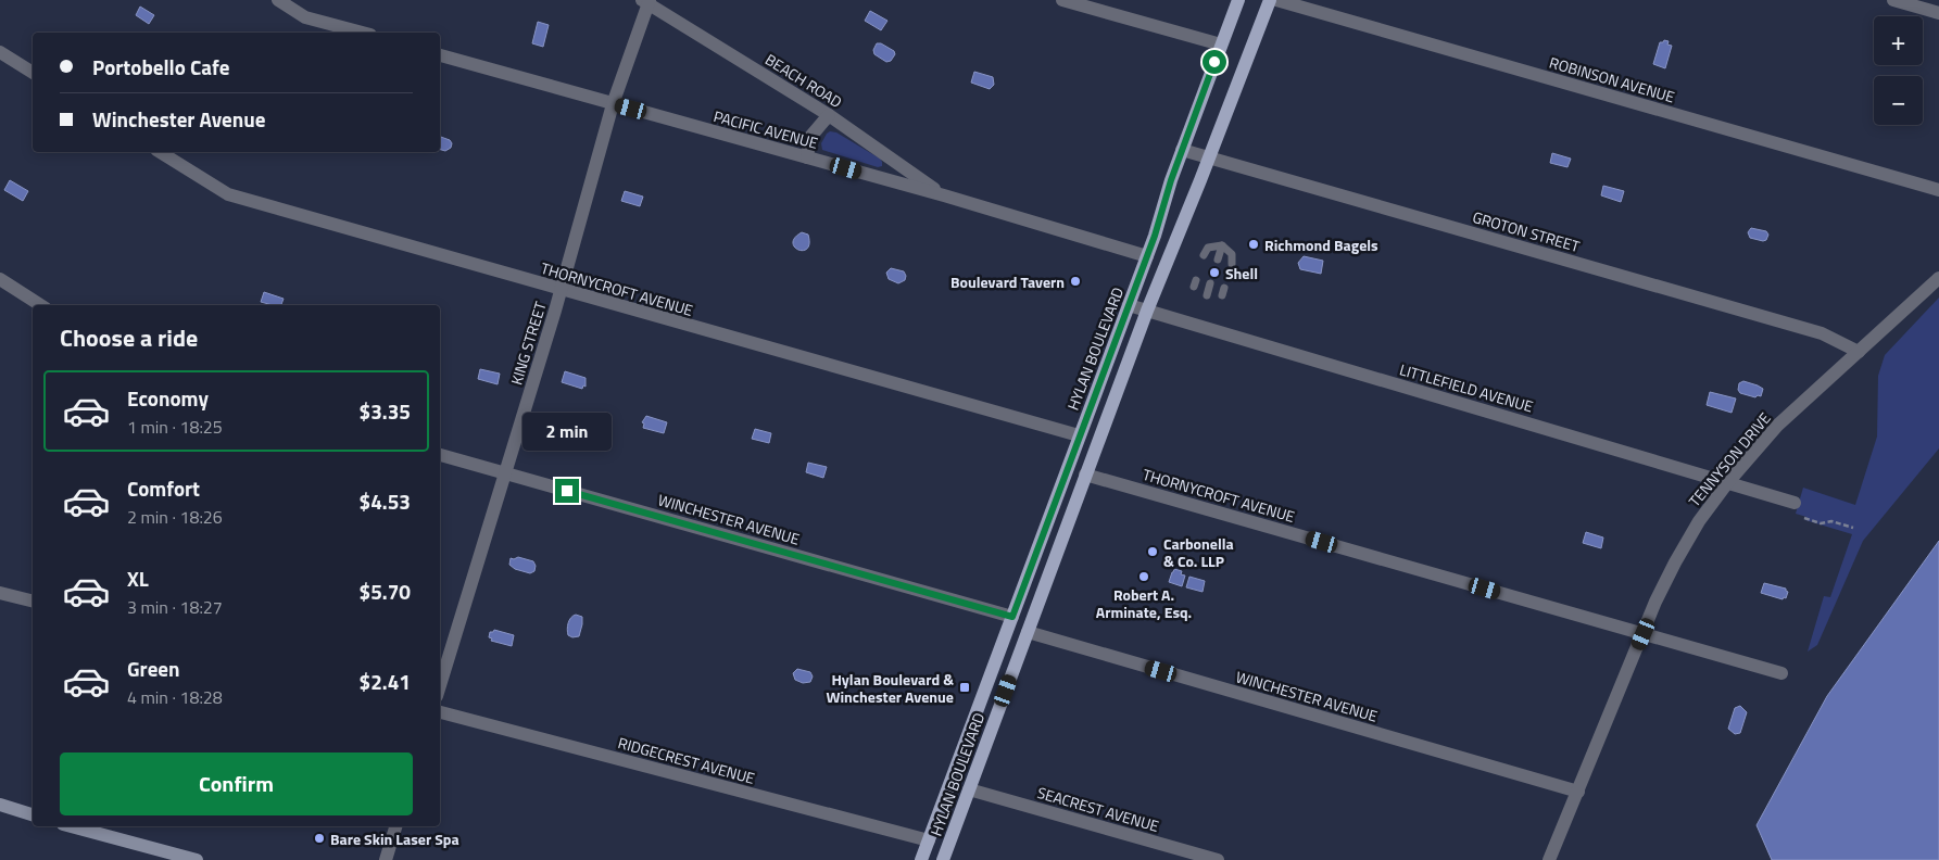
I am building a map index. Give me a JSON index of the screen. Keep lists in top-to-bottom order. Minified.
{"streets":{"main road":["HYLAN BOULEVARD"],"street":["ROBINSON AVENUE","BEACH ROAD","PACIFIC AVENUE","GROTON STREET","THORNYCROFT AVENUE","KING STREET","LITTLEFIELD AVENUE","TENNYSON DRIVE","WINCHESTER AVENUE","RIDGECREST AVENUE","SEACREST AVENUE"]},"crossings":[["BEACH ROAD","PACIFIC AVENUE"],["BEACH ROAD","KING STREET"],["PACIFIC AVENUE","KING STREET"],["PACIFIC AVENUE","HYLAN BOULEVARD"],["GROTON STREET","HYLAN BOULEVARD"],["GROTON STREET","TENNYSON DRIVE"],["THORNYCROFT AVENUE","KING STREET"],["THORNYCROFT AVENUE","HYLAN BOULEVARD"],["THORNYCROFT AVENUE","TENNYSON DRIVE"],["KING STREET","WINCHESTER AVENUE"],["HYLAN BOULEVARD","LITTLEFIELD AVENUE"],["HYLAN BOULEVARD","WINCHESTER AVENUE"],["HYLAN BOULEVARD","RIDGECREST AVENUE"],["HYLAN BOULEVARD","SEACREST AVENUE"],["LITTLEFIELD AVENUE","TENNYSON DRIVE"],["TENNYSON DRIVE","WINCHESTER AVENUE"]],"places":{"other":["Richmond Bagels","Shell","Boulevard Tavern","Carbonella & Co. LLP","Robert A. Arminate, Esq.","Bare Skin Laser Spa"],"transit":["Hylan Boulevard & Winchester Avenue"]},"page":{"map_buttons":["+","−"],"banner":["Portobello Cafe","Winchester Avenue"],"heading":"Choose a ride","list":[{"name":"Economy","note":"1 min · 18:25","value":"$3.35"},{"name":"Comfort","note":"2 min · 18:26","value":"$4.53"},{"name":"XL","note":"3 min · 18:27","value":"$5.70"},{"name":"Green","note":"4 min · 18:28","value":"$2.41"}],"bubble":"2 min","buttons":"Confirm"}}
